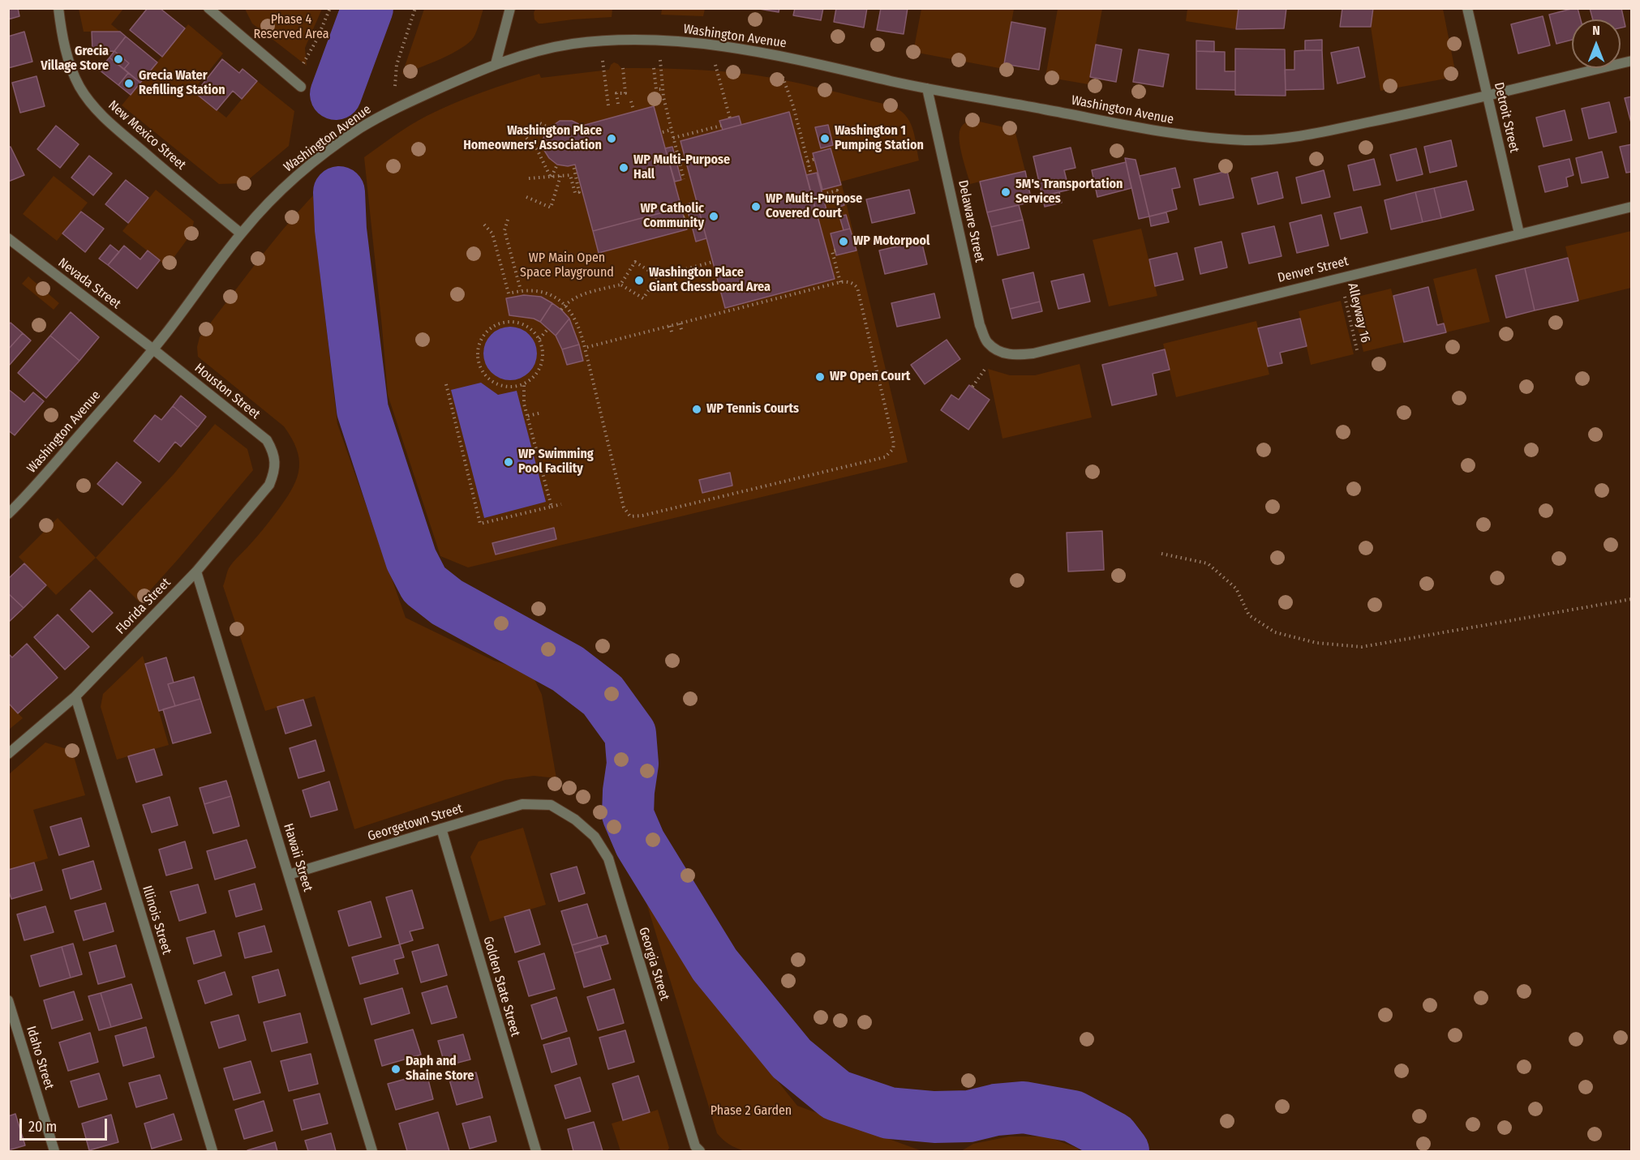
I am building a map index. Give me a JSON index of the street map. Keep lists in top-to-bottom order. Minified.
{"streets":{"street":["Washington Avenue","Detroit Street","New Mexico Street","Delaware Street","Denver Street","Nevada Street","Houston Street","Florida Street","Georgetown Street","Hawaii Street","Illinois Street","Georgia Street","Golden State Street","Idaho Street"],"path":["Alleyway 16"]},"crossings":[["Washington Avenue","Detroit Street"],["Washington Avenue","New Mexico Street"],["Washington Avenue","Delaware Street"],["Washington Avenue","Nevada Street"],["Washington Avenue","Houston Street"],["Detroit Street","Denver Street"],["Delaware Street","Denver Street"],["Denver Street","Alleyway 16"],["Nevada Street","Houston Street"],["Houston Street","Florida Street"],["Florida Street","Hawaii Street"],["Florida Street","Illinois Street"],["Georgetown Street","Hawaii Street"],["Georgetown Street","Georgia Street"],["Georgetown Street","Golden State Street"]],"parks":["Phase 4 Reserved Area","WP Main Open Space Playground","Phase 2 Garden"],"places":["Grecia Village Store","Grecia Water Refilling Station","Washington Place Homeowners' Association","Washington 1 Pumping Station","WP Multi-Purpose Hall","5M's Transportation Services","WP Multi-Purpose Covered Court","WP Catholic Community","WP Motorpool","Washington Place Giant Chessboard Area","WP Open Court","WP Tennis Courts","WP Swimming Pool Facility","Daph and Shaine Store"],"scale_bar":"20 m","north":"top"}
